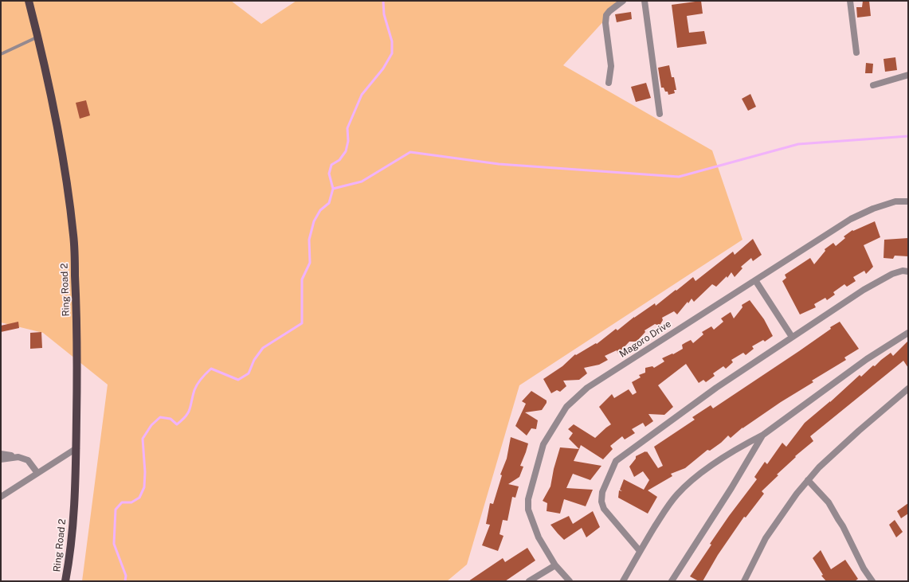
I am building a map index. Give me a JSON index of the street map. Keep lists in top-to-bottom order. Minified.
{"streets":{"main road":["Ring Road 2"],"street":["Magoro Drive"]}}
